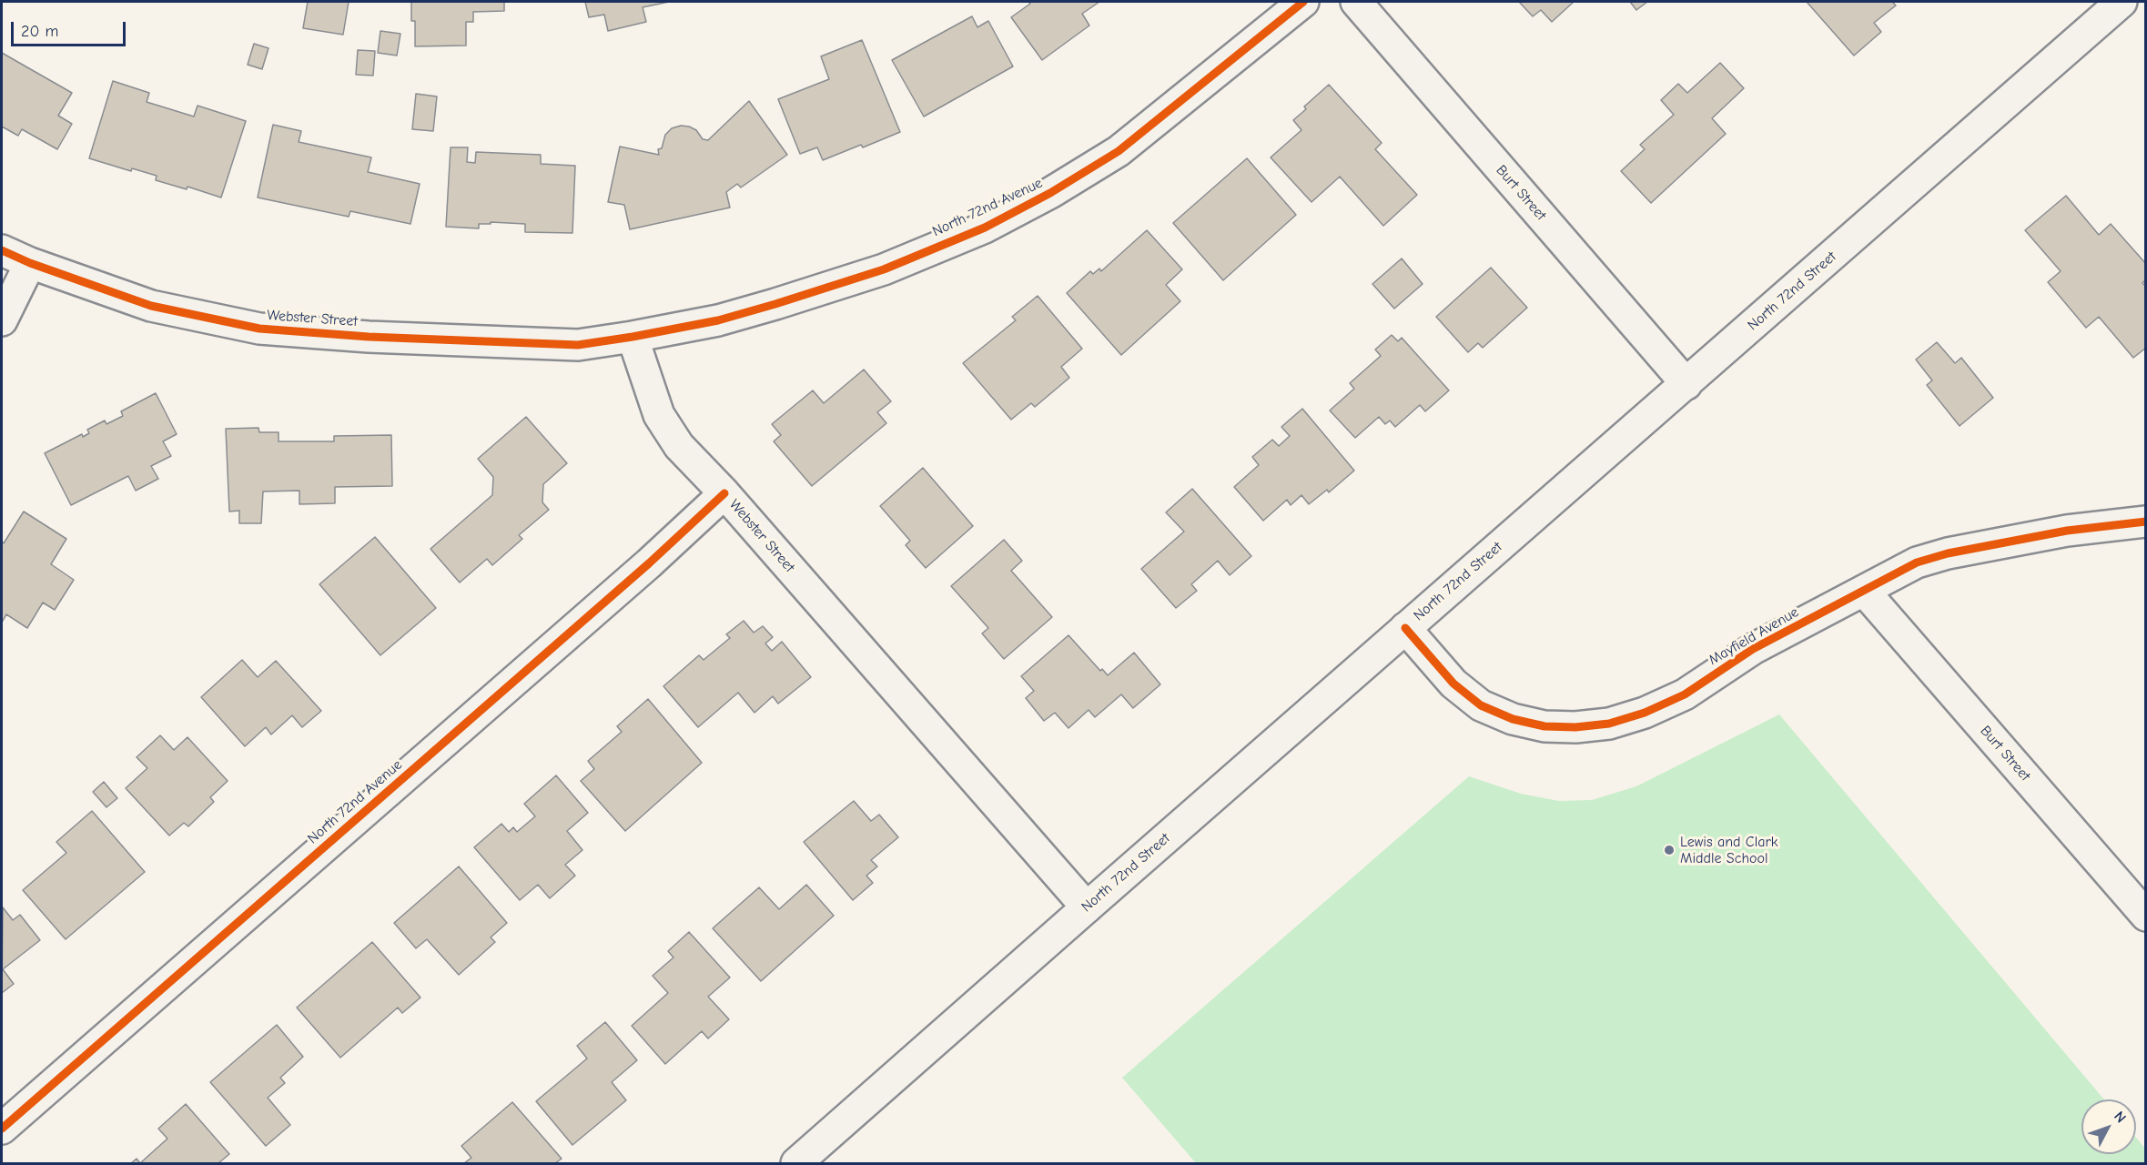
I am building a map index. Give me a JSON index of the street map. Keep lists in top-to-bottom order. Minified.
{"streets":{"street":["Burt Street","North 72nd Avenue","North 72nd Street","Webster Street","Mayfield Avenue"]},"crossings":[["Burt Street","North 72nd Street"],["Burt Street","Mayfield Avenue"],["North 72nd Avenue","Webster Street"],["North 72nd Street","Webster Street"],["North 72nd Street","Mayfield Avenue"]],"places":["Lewis and Clark Middle School"],"scale_bar":"20 m","north":"top right"}
